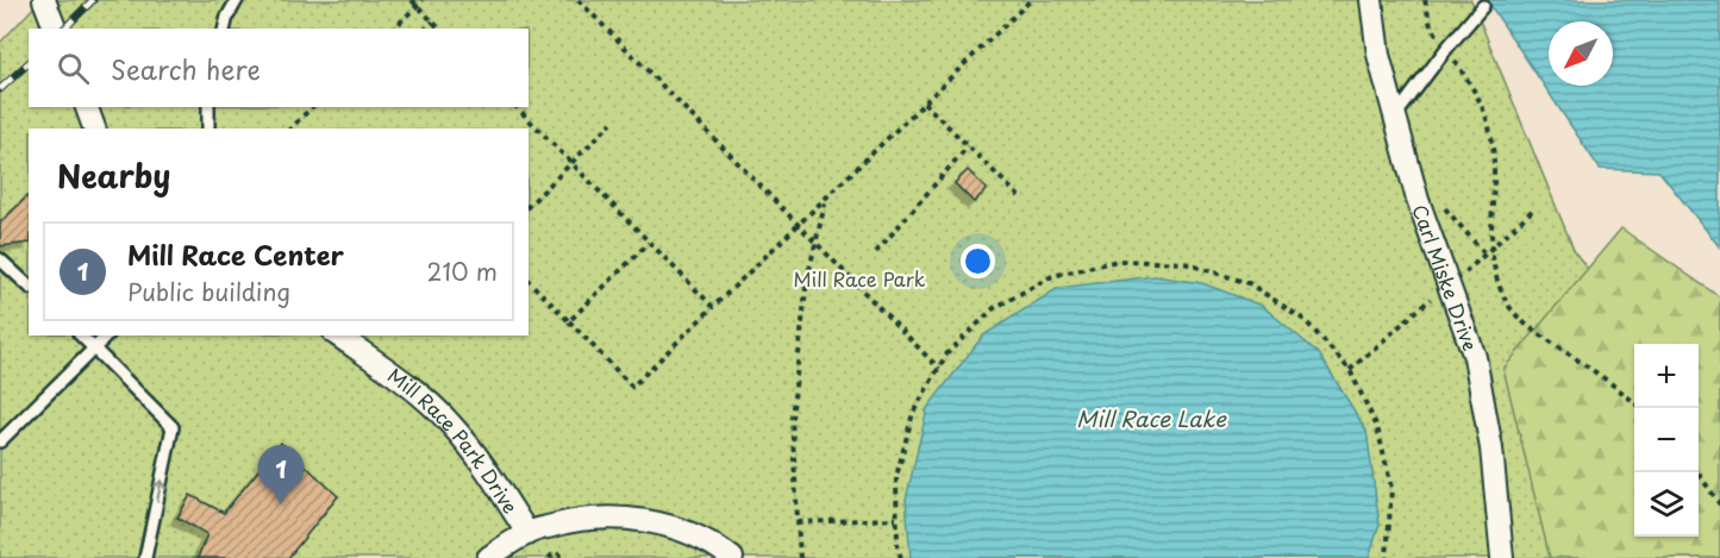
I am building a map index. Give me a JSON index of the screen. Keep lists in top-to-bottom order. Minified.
{"streets":{"street":["Carl Miske Drive","Mill Race Park Drive"]},"water":["Mill Race Lake"],"parks":["Mill Race Park"],"north":"bottom left","page":{"search":"Search here","heading":"Nearby","list":[{"mark":"1","name":"Mill Race Center","note":"Public building","value":"210 m"}],"map_buttons":["+","−"],"pins":"1"}}
